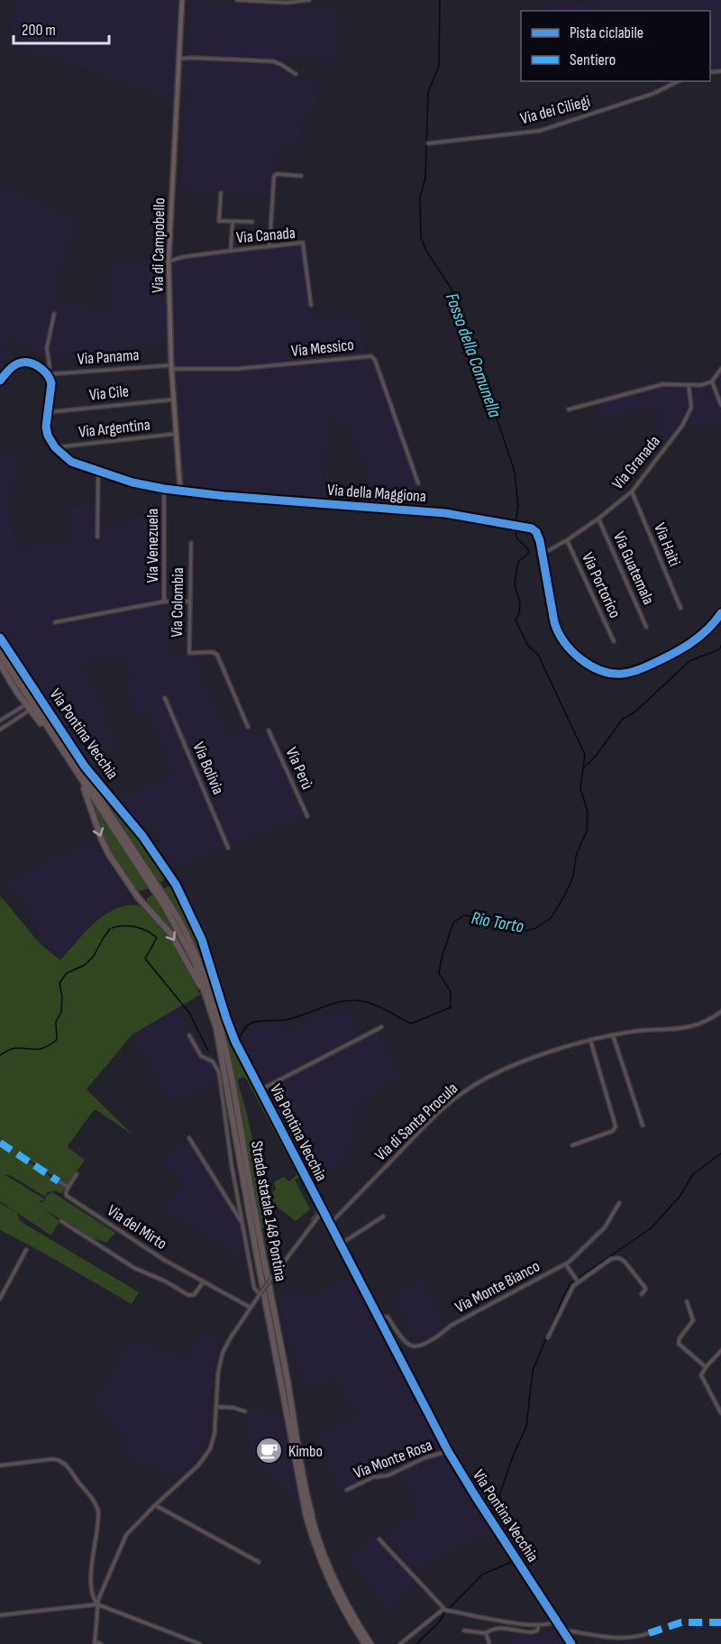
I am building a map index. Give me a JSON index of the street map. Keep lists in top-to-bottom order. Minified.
{"streets":{"highway":["Strada statale 148 Pontina"],"street":["Via dei Ciliegi","Via Canada","Via di Campobello","Via Messico","Via Panama","Via Cile","Via Argentina","Via Granada","Via della Maggiona","Via Haiti","Via Venezuela","Via Guatemala","Via Portorico","Via Colombia","Via Pontina Vecchia","Via Bolivia","Via Perù","Via di Santa Procula","Via del Mirto","Via Monte Bianco","Via Monte Rosa"]},"crossings":[["Via Canada","Via di Campobello"],["Via di Campobello","Via Messico"],["Via di Campobello","Via Panama"],["Via di Campobello","Via Cile"],["Via di Campobello","Via Argentina"],["Via di Campobello","Via della Maggiona"],["Via Messico","Via Panama"],["Via Argentina","Via della Maggiona"],["Via Granada","Via della Maggiona"],["Via Granada","Via Haiti"],["Via Granada","Via Guatemala"],["Via Granada","Via Portorico"],["Via della Maggiona","Via Venezuela"],["Via Venezuela","Via Colombia"],["Via Pontina Vecchia","Via di Santa Procula"],["Via Pontina Vecchia","Via Monte Bianco"],["Via Pontina Vecchia","Via Monte Rosa"]],"water":["Fosso della Comunella","Rio Torto"],"places":{"cafe":["Kimbo"]},"legend":["Pista ciclabile","Sentiero"],"scale_bar":"200 m"}
